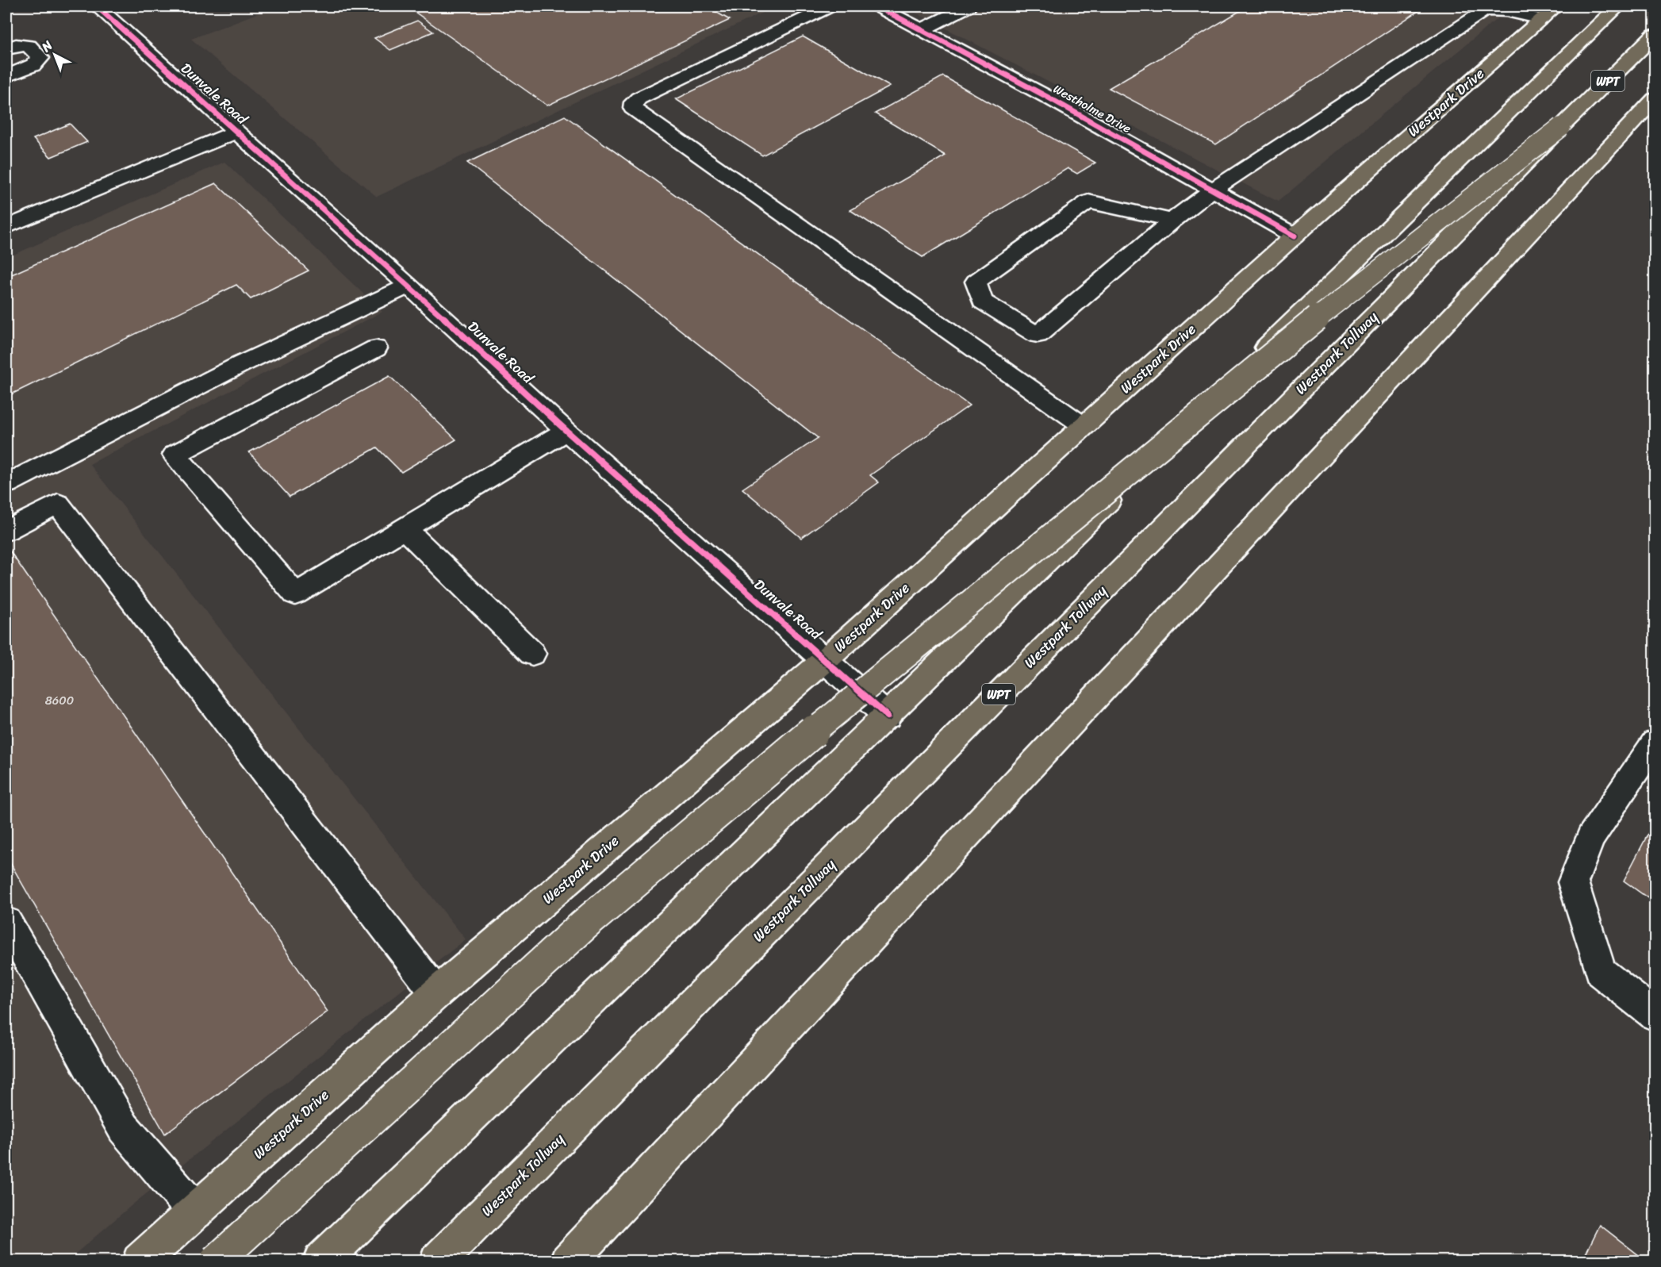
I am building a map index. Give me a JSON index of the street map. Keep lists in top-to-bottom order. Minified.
{"streets":{"main road":["WPT","Westpark Drive","Westpark Tollway"],"street":["Dunvale Road","Westholme Drive"]},"crossings":[["Dunvale Road","Westpark Drive"],["Westpark Drive","Westholme Drive"]],"house_numbers":["8600"],"north":"top left"}
